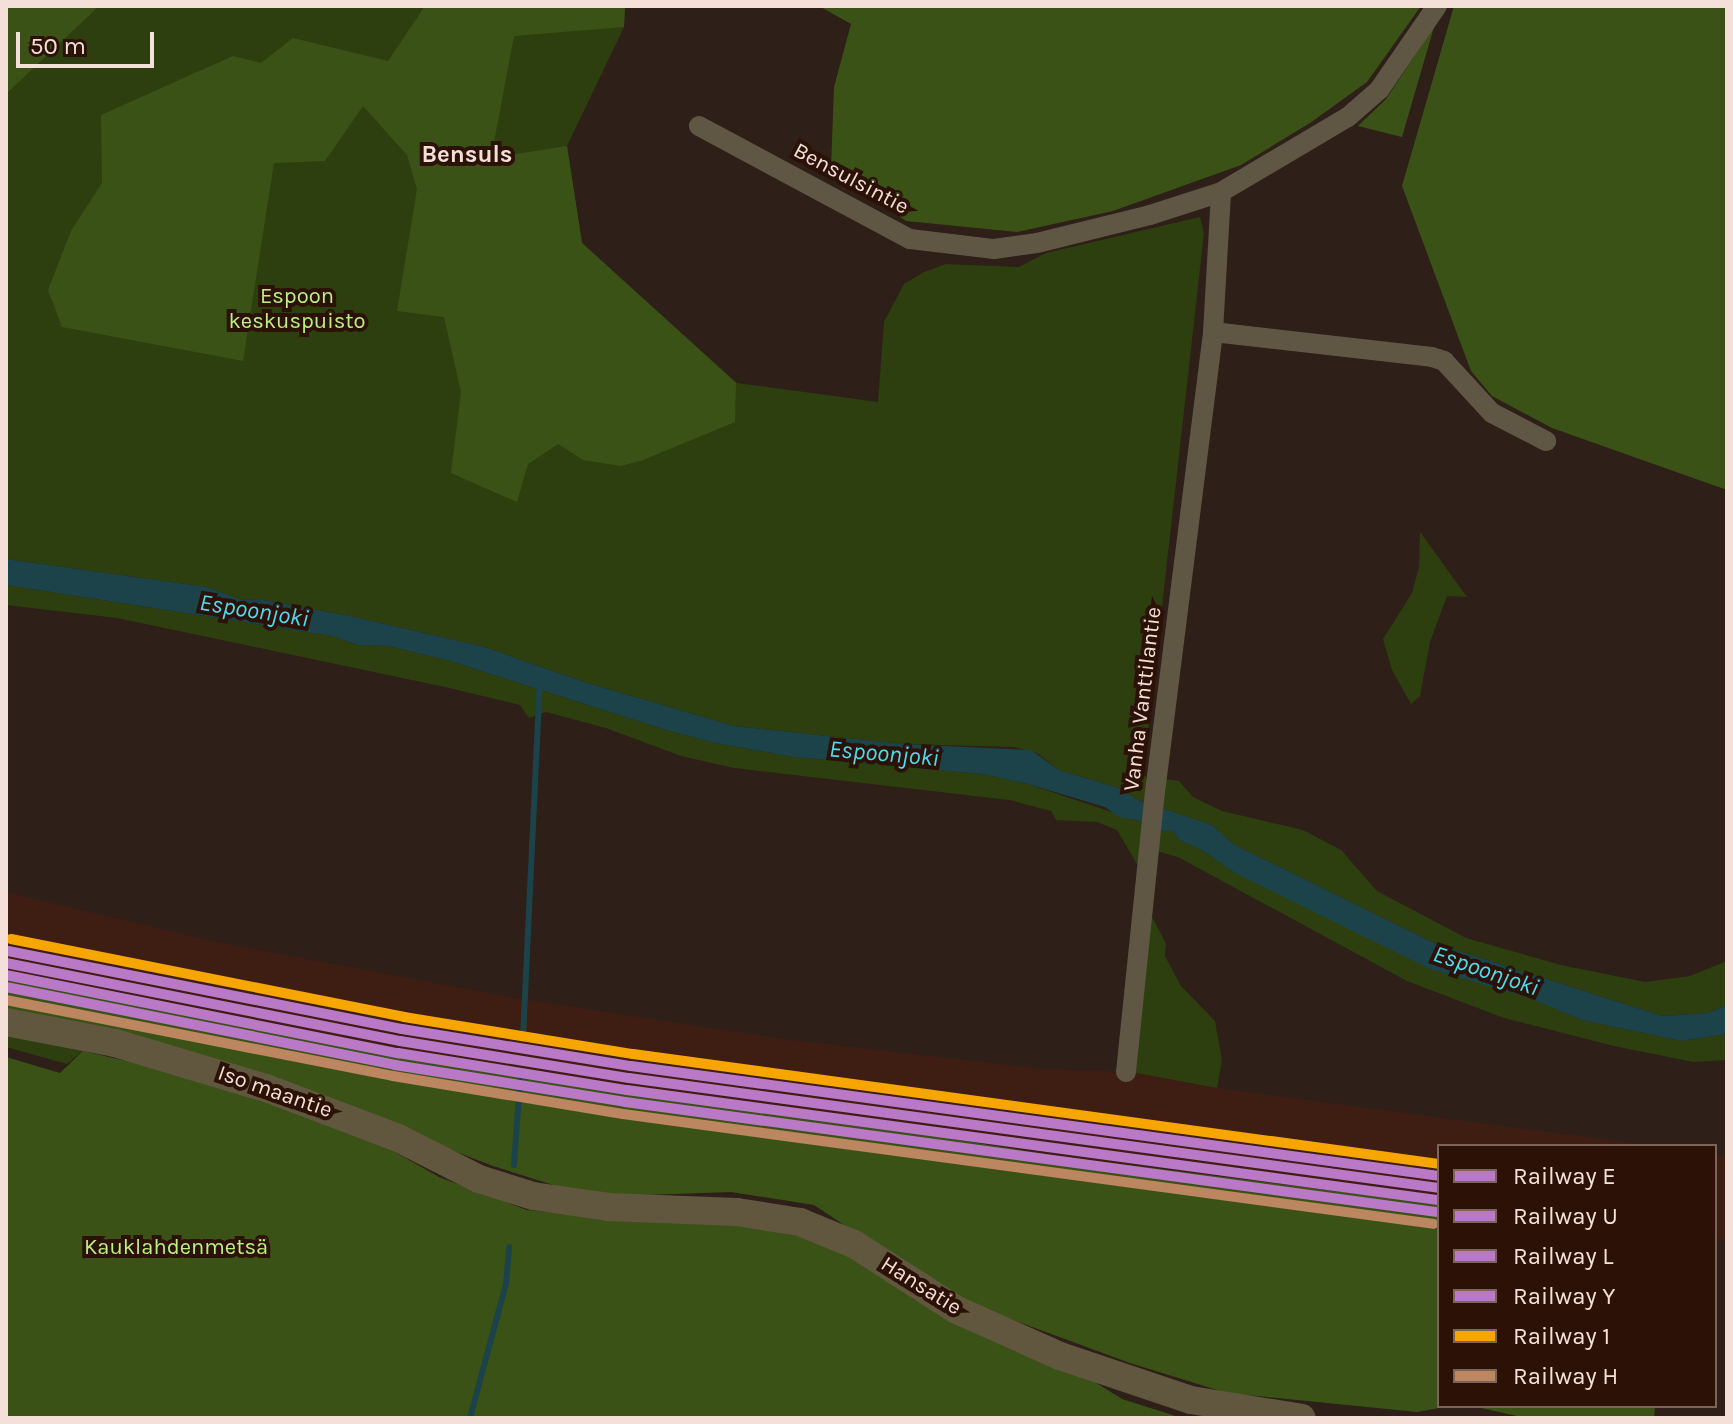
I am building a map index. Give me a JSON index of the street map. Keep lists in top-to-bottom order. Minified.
{"streets":{"main road":["Iso maantie","Hansatie"],"street":["Bensulsintie","Vanha Vanttilantie"]},"crossings":[["Bensulsintie","Vanha Vanttilantie"],["Iso maantie","Hansatie"]],"districts":["Bensuls"],"water":["Espoonjoki"],"parks":["Espoon keskuspuisto","Kauklahdenmetsä"],"lines":["rail line 1","rail line L","rail line E","rail line U","rail line Y","rail line H"],"legend":["Railway E","Railway U","Railway L","Railway Y","Railway 1","Railway H"],"scale_bar":"50 m"}
